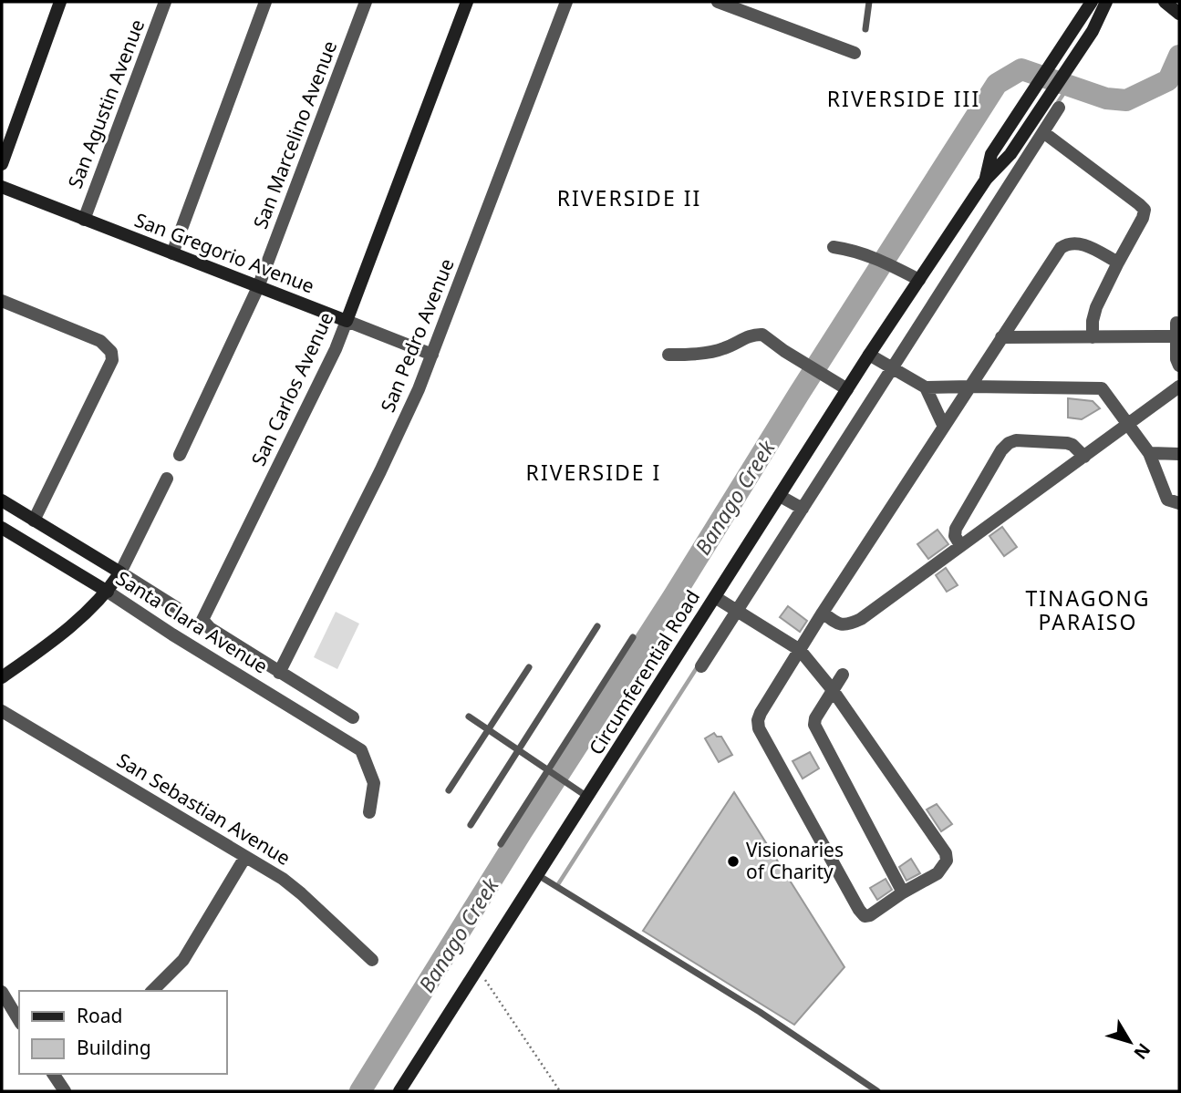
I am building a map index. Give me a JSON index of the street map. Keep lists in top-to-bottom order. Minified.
{"streets":{"main road":["San Gregorio Avenue","San Carlos Avenue","Santa Clara Avenue","Circumferential Road"],"street":["San Agustin Avenue","San Marcelino Avenue","San Pedro Avenue","San Sebastian Avenue"]},"crossings":[["San Agustin Avenue","San Gregorio Avenue"],["San Marcelino Avenue","San Gregorio Avenue"],["San Gregorio Avenue","San Pedro Avenue"],["San Gregorio Avenue","San Carlos Avenue"],["San Pedro Avenue","San Carlos Avenue"]],"districts":["RIVERSIDE III","RIVERSIDE II","RIVERSIDE I","TINAGONG PARAISO"],"water":["Banago Creek"],"places":["Visionaries of Charity"],"legend":["Road","Building"],"north":"bottom right"}
